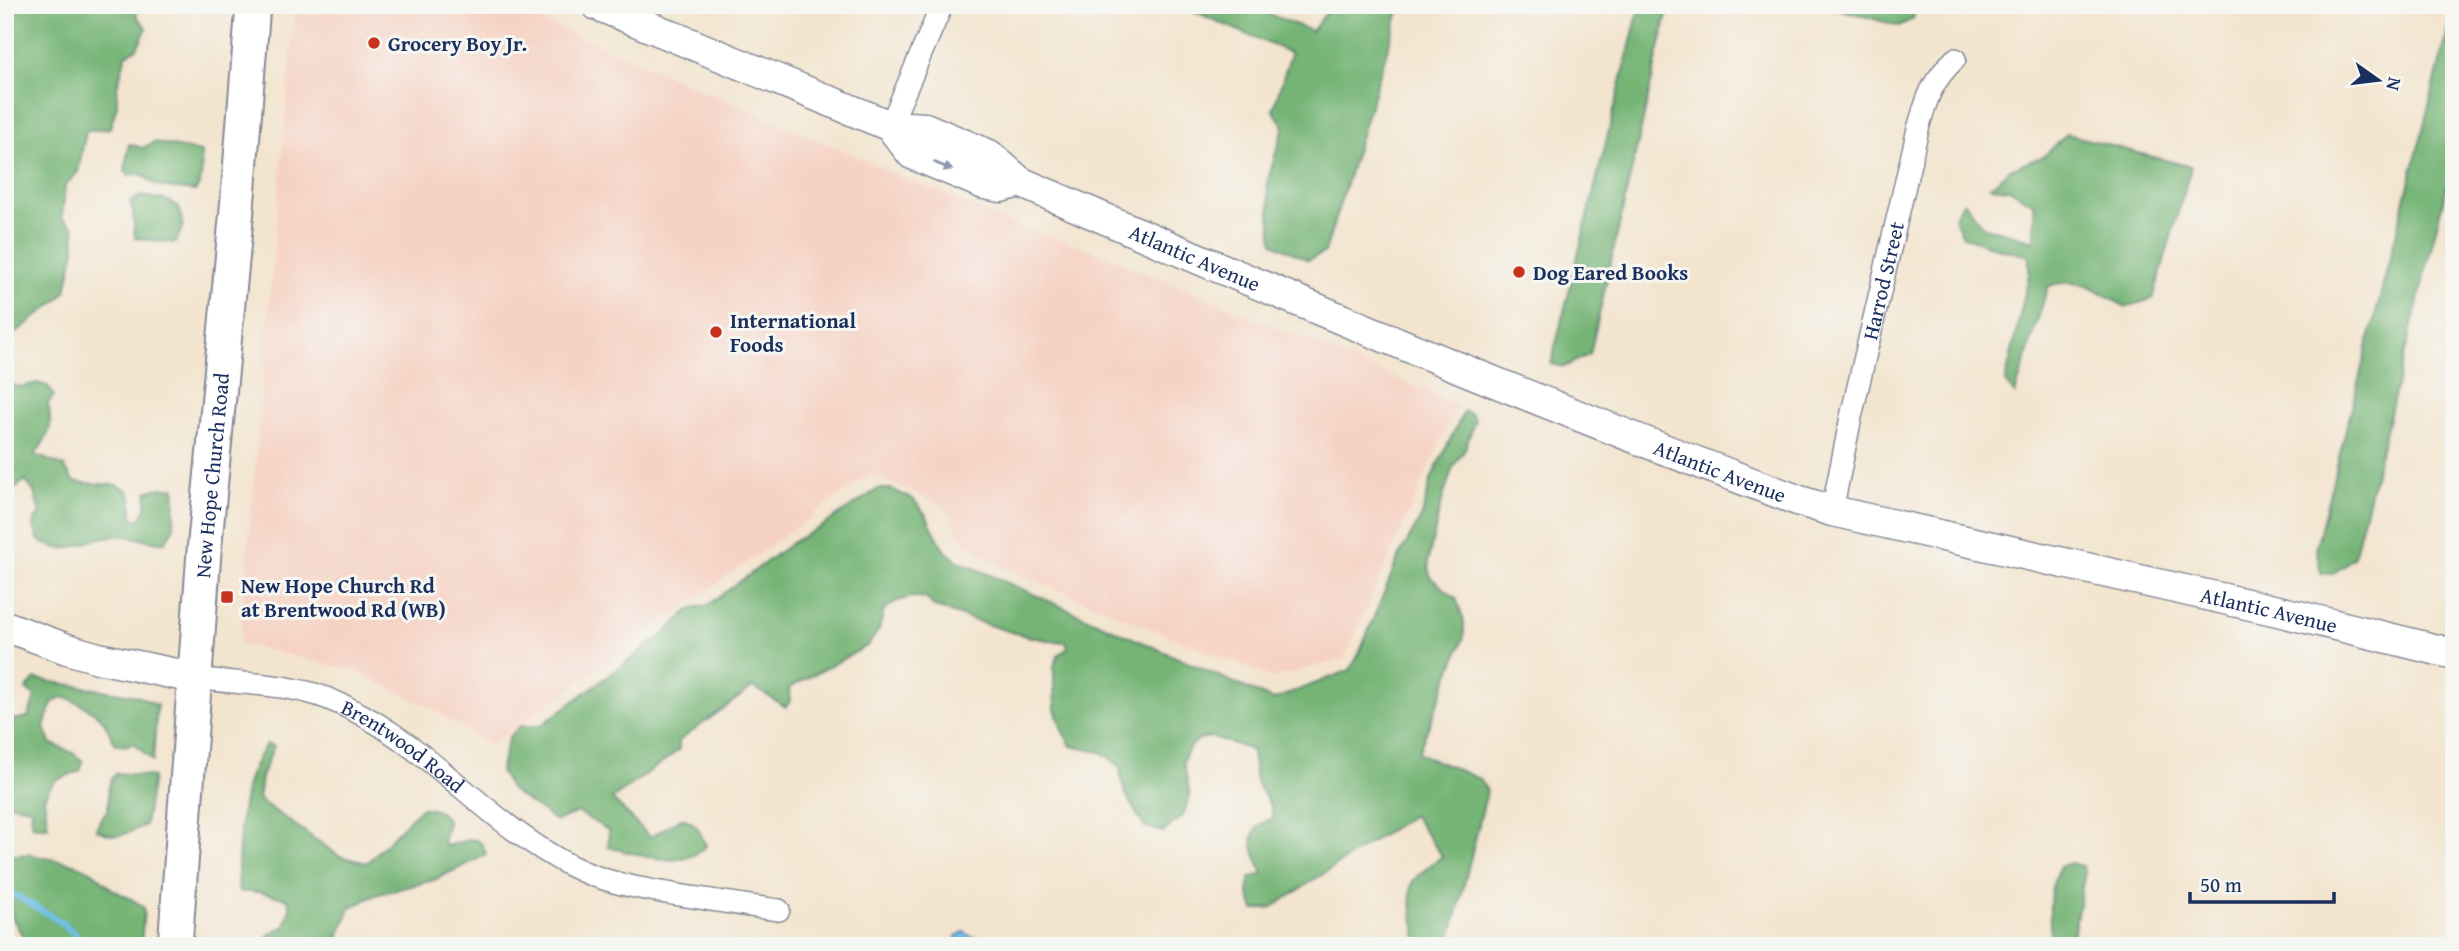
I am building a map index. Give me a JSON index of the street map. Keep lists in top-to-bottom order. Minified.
{"streets":{"main road":["Atlantic Avenue","New Hope Church Road","Brentwood Road"],"street":["Harrod Street"]},"crossings":[["Atlantic Avenue","Harrod Street"],["New Hope Church Road","Brentwood Road"]],"places":{"other":["Grocery Boy Jr.","Dog Eared Books","International Foods"],"transit":["New Hope Church Rd at Brentwood Rd (WB)"]},"scale_bar":"50 m","north":"right"}
